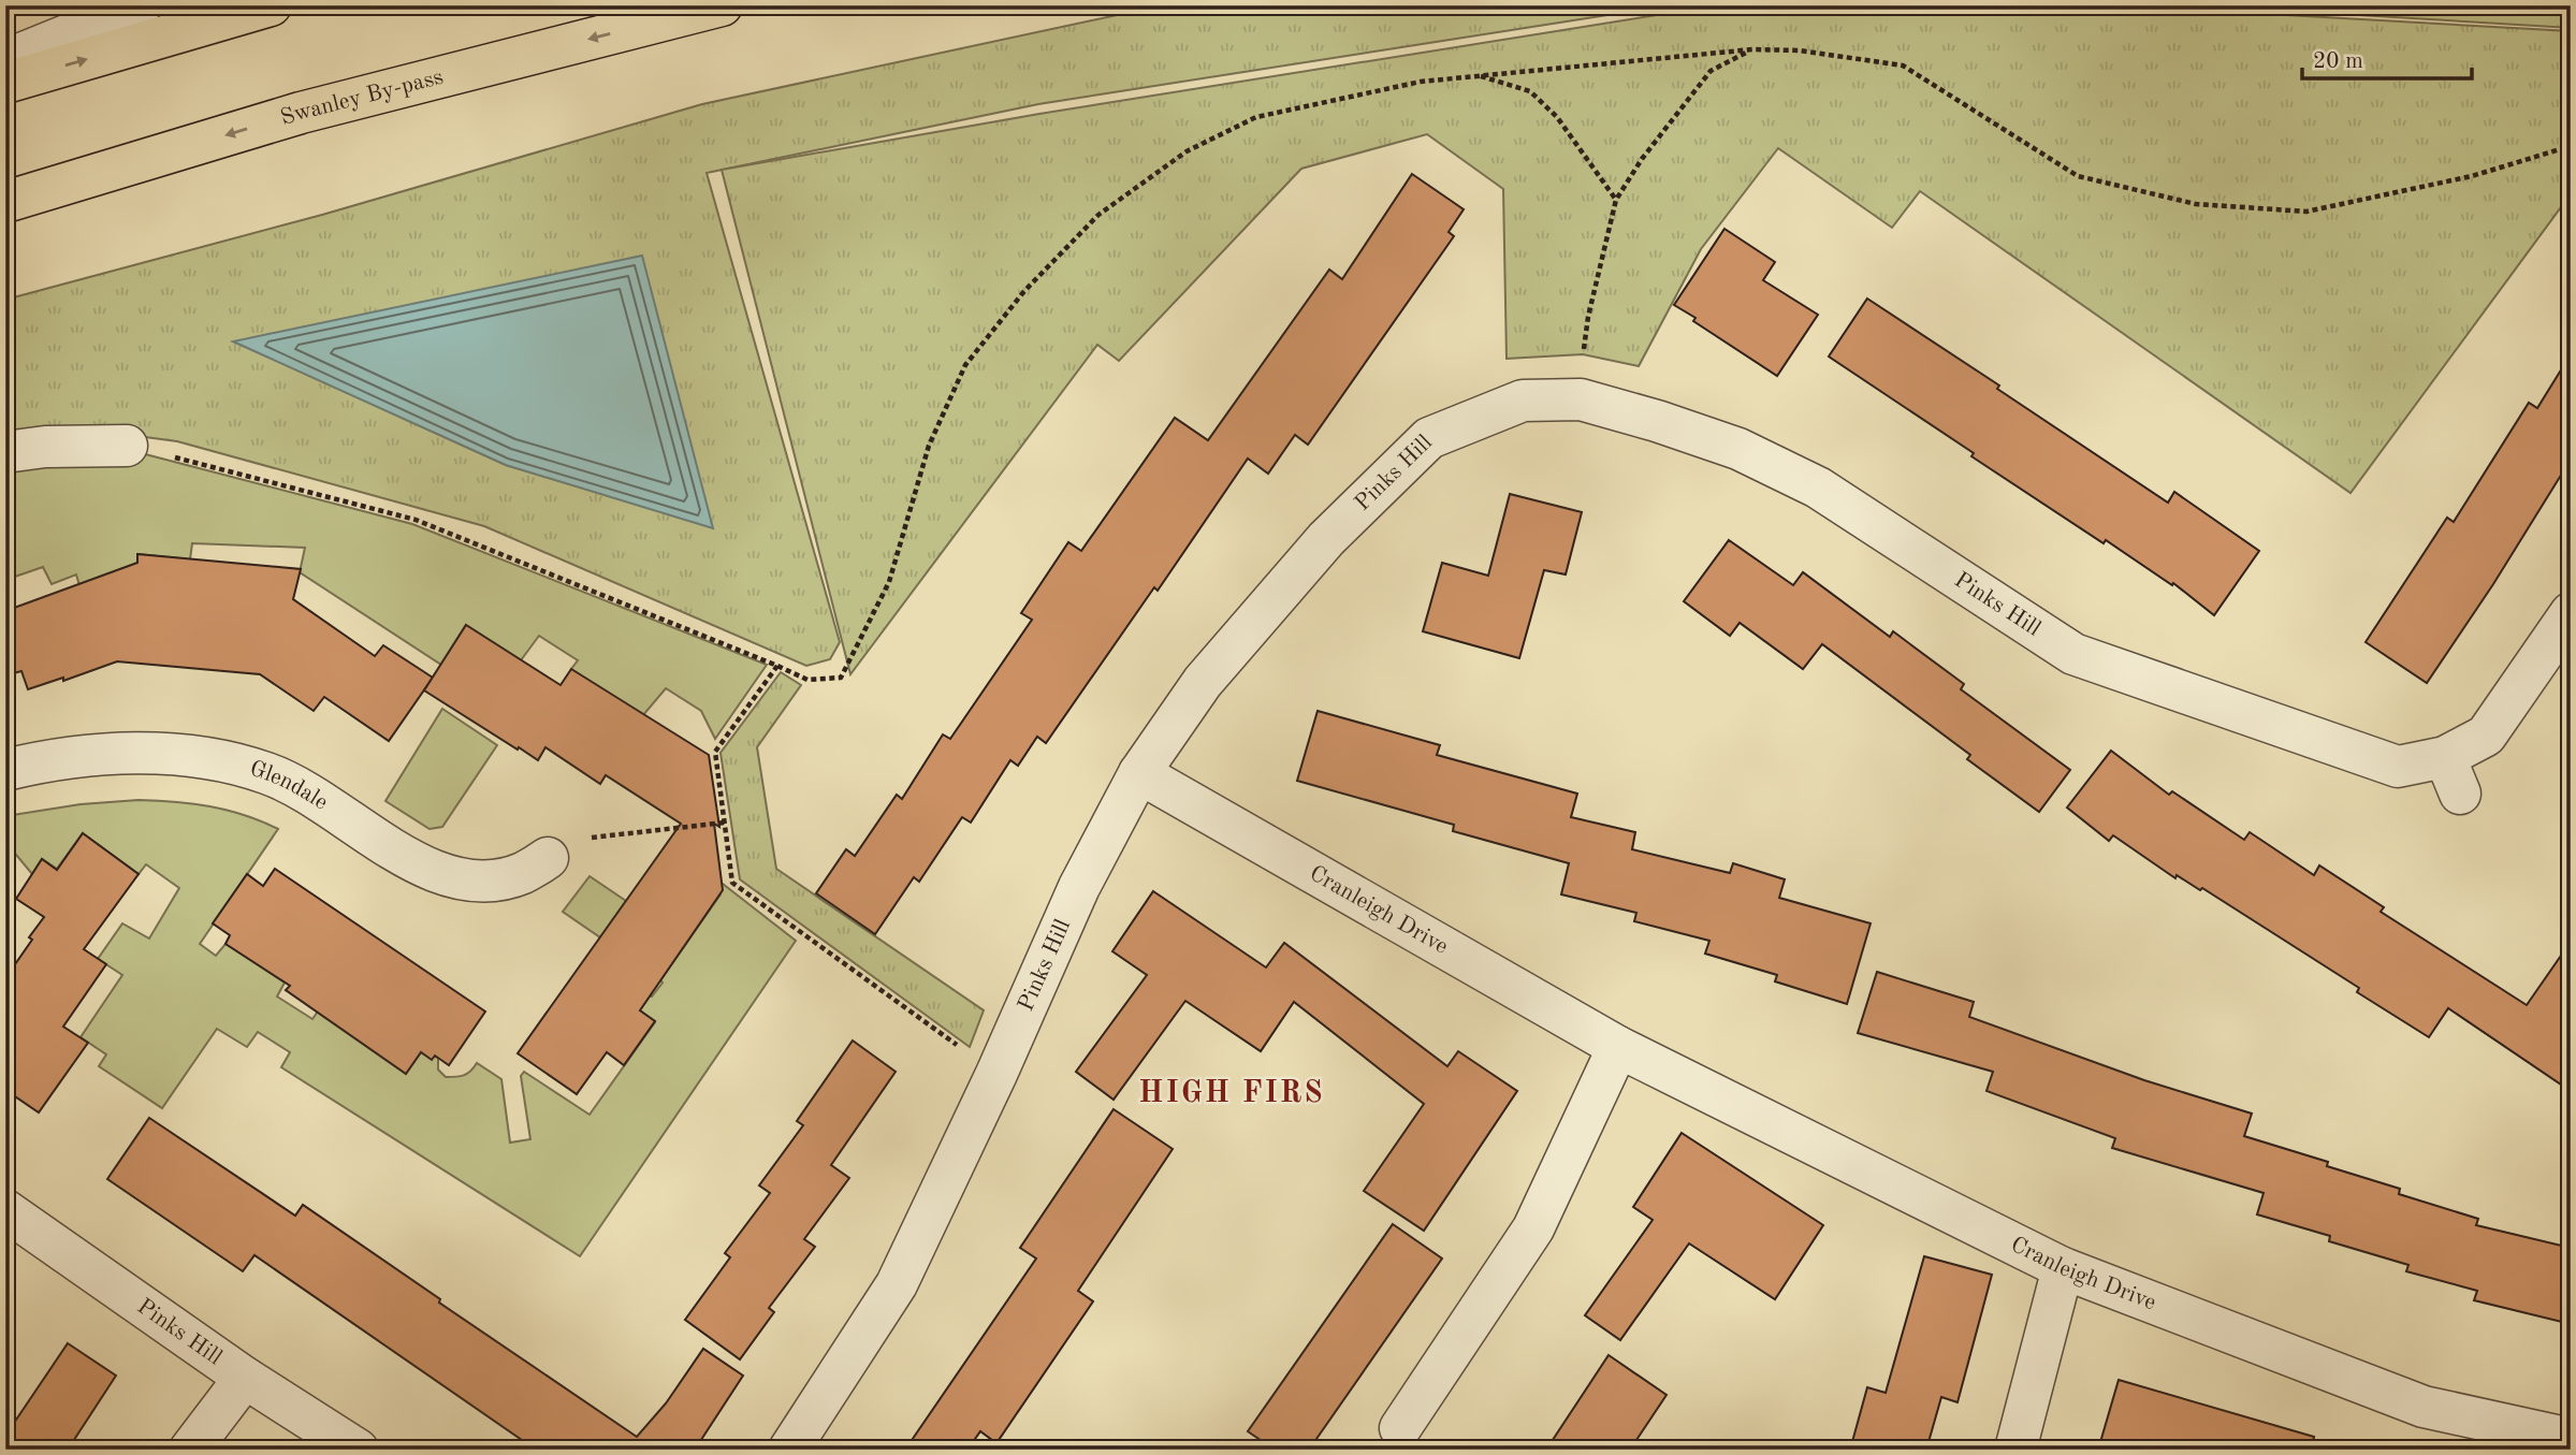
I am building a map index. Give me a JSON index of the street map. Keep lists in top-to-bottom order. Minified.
{"streets":{"highway":["Swanley By-pass"],"street":["Pinks Hill","Glendale","Cranleigh Drive"]},"crossings":[["Pinks Hill","Cranleigh Drive"]],"districts":["HIGH FIRS"],"scale_bar":"20 m"}
